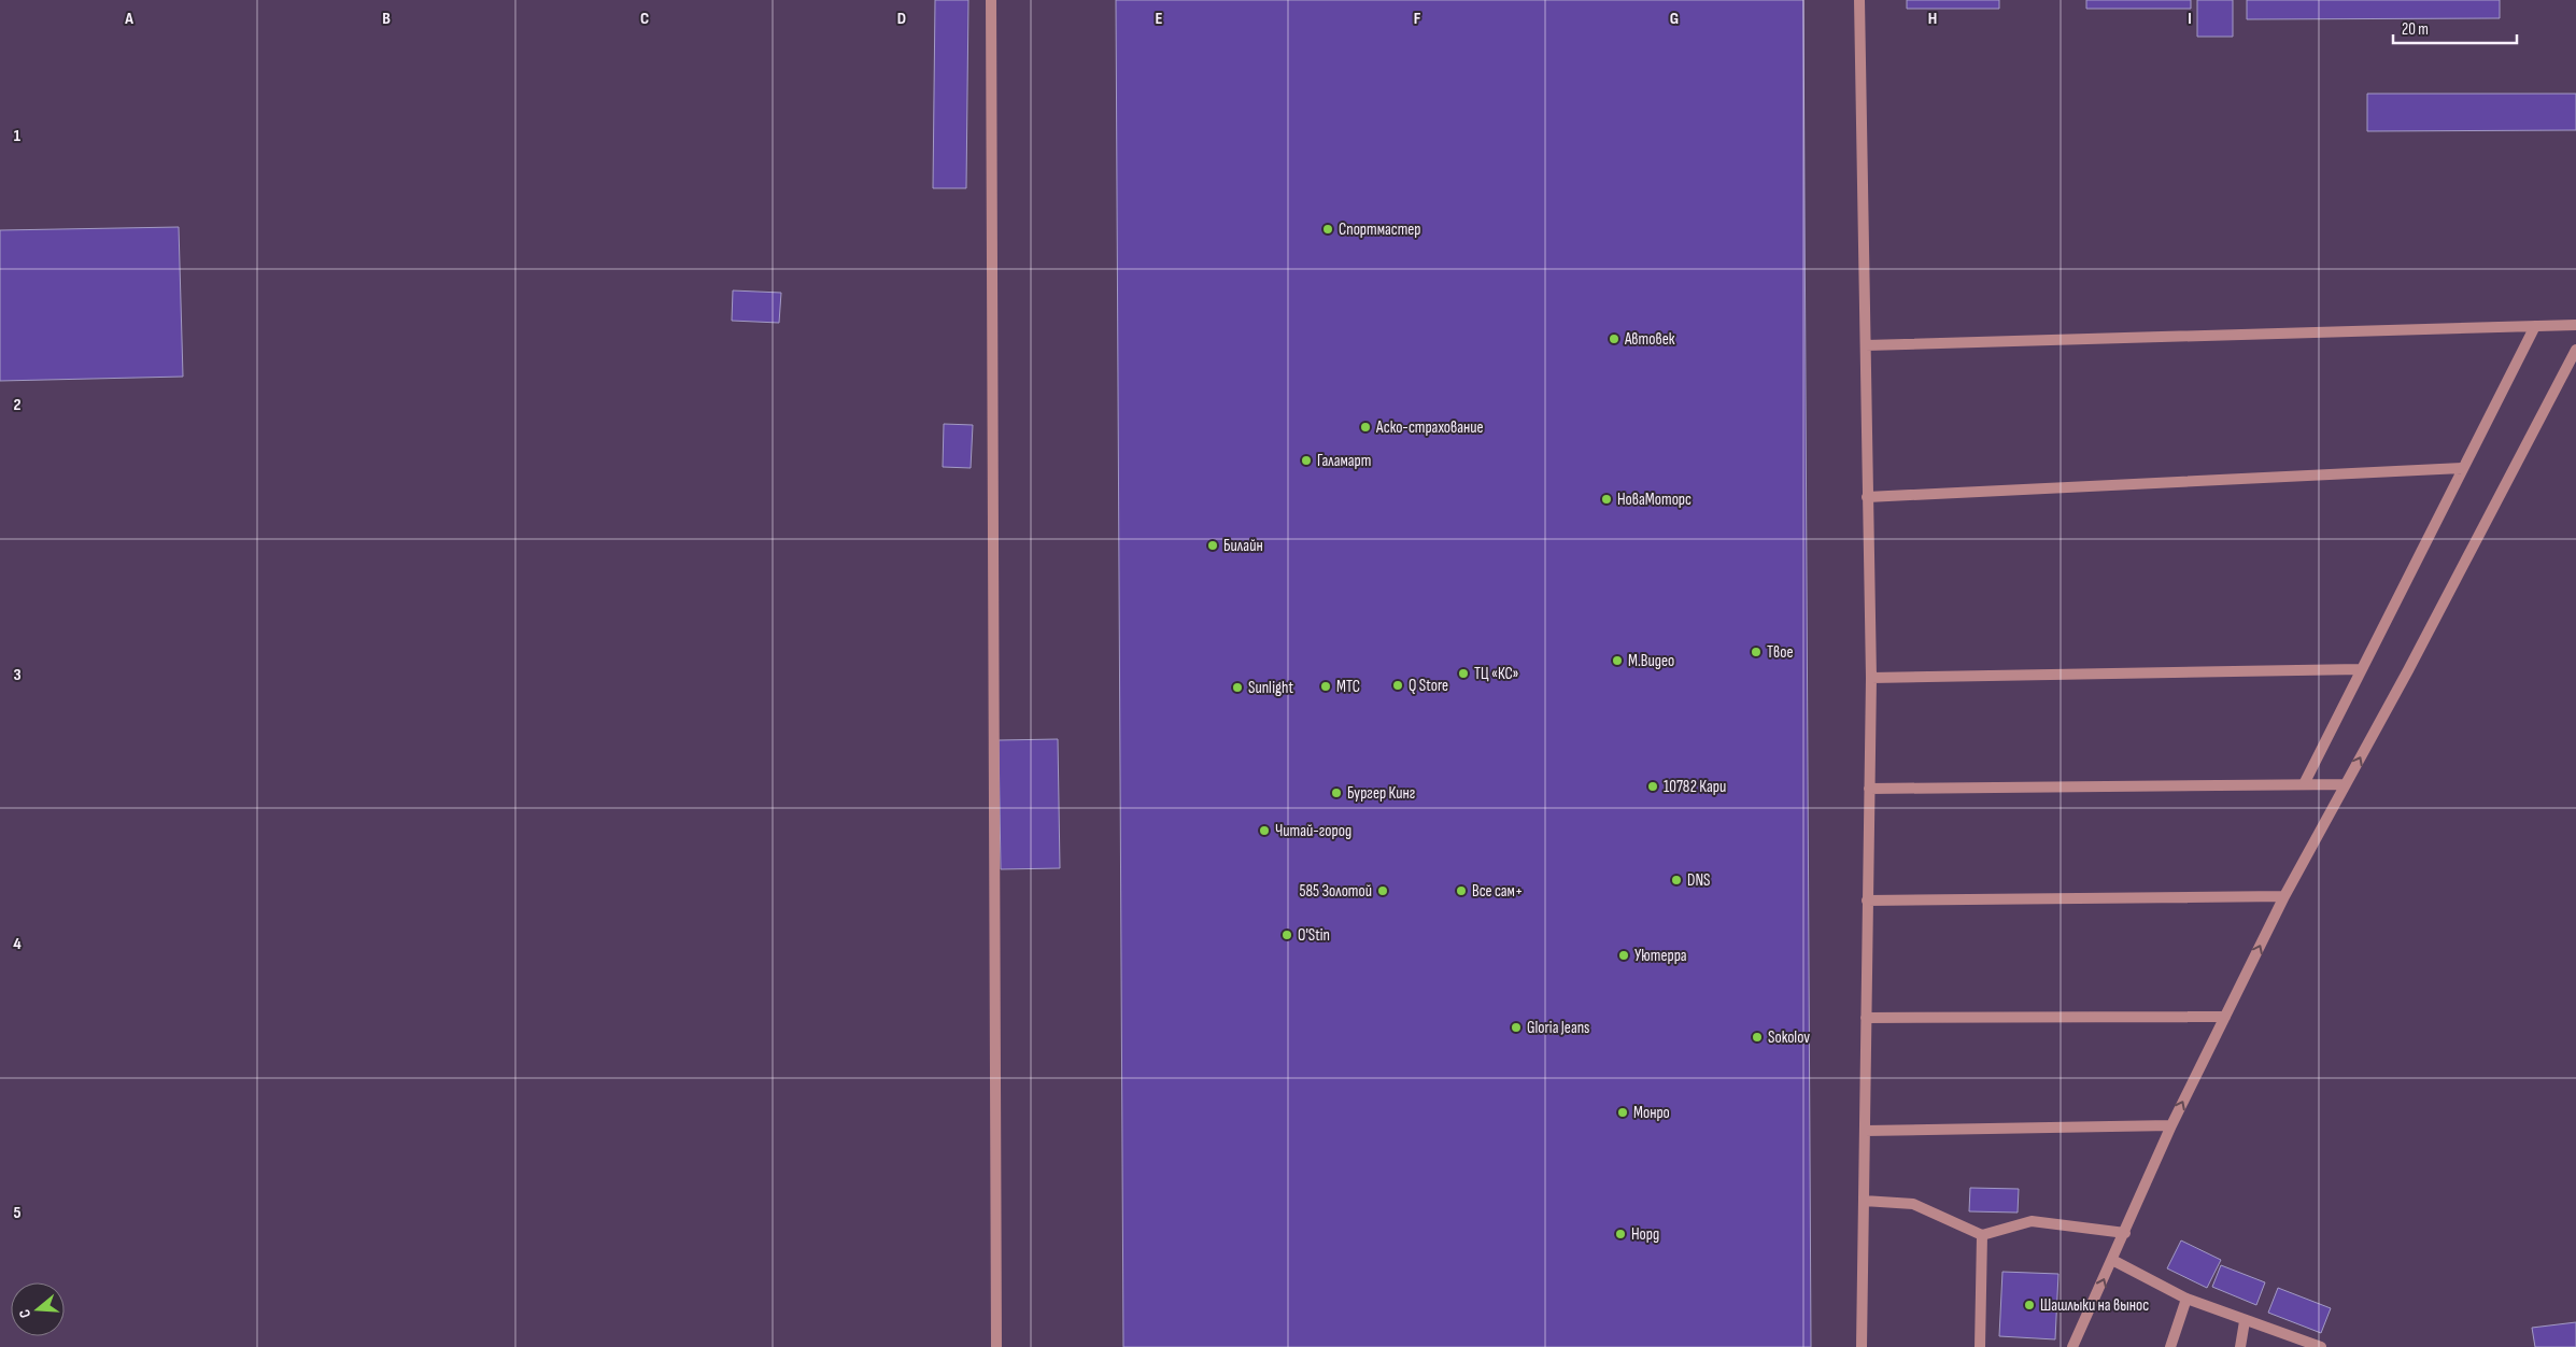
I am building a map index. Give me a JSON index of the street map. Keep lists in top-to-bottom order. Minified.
{"places":["Спортмастер","Автовек","Аско-страхование","Галамарт","НоваМоторс","Билайн","Твое","М.Видео","ТЦ «КС»","Q Store","МТС","Sunlight","10782 Кари","Бургер Кинг","Читай-город","DNS","585 Золотой","Все сам+","O'Stin","Уютерра","Gloria Jeans","Sokolov","Монро","Норд","Шашлыки на вынос"],"scale_bar":"20 m","north":"left","grid":{"columns":["A","B","C","D","E","F","G","H","I"],"rows":["1","2","3","4","5"]}}
